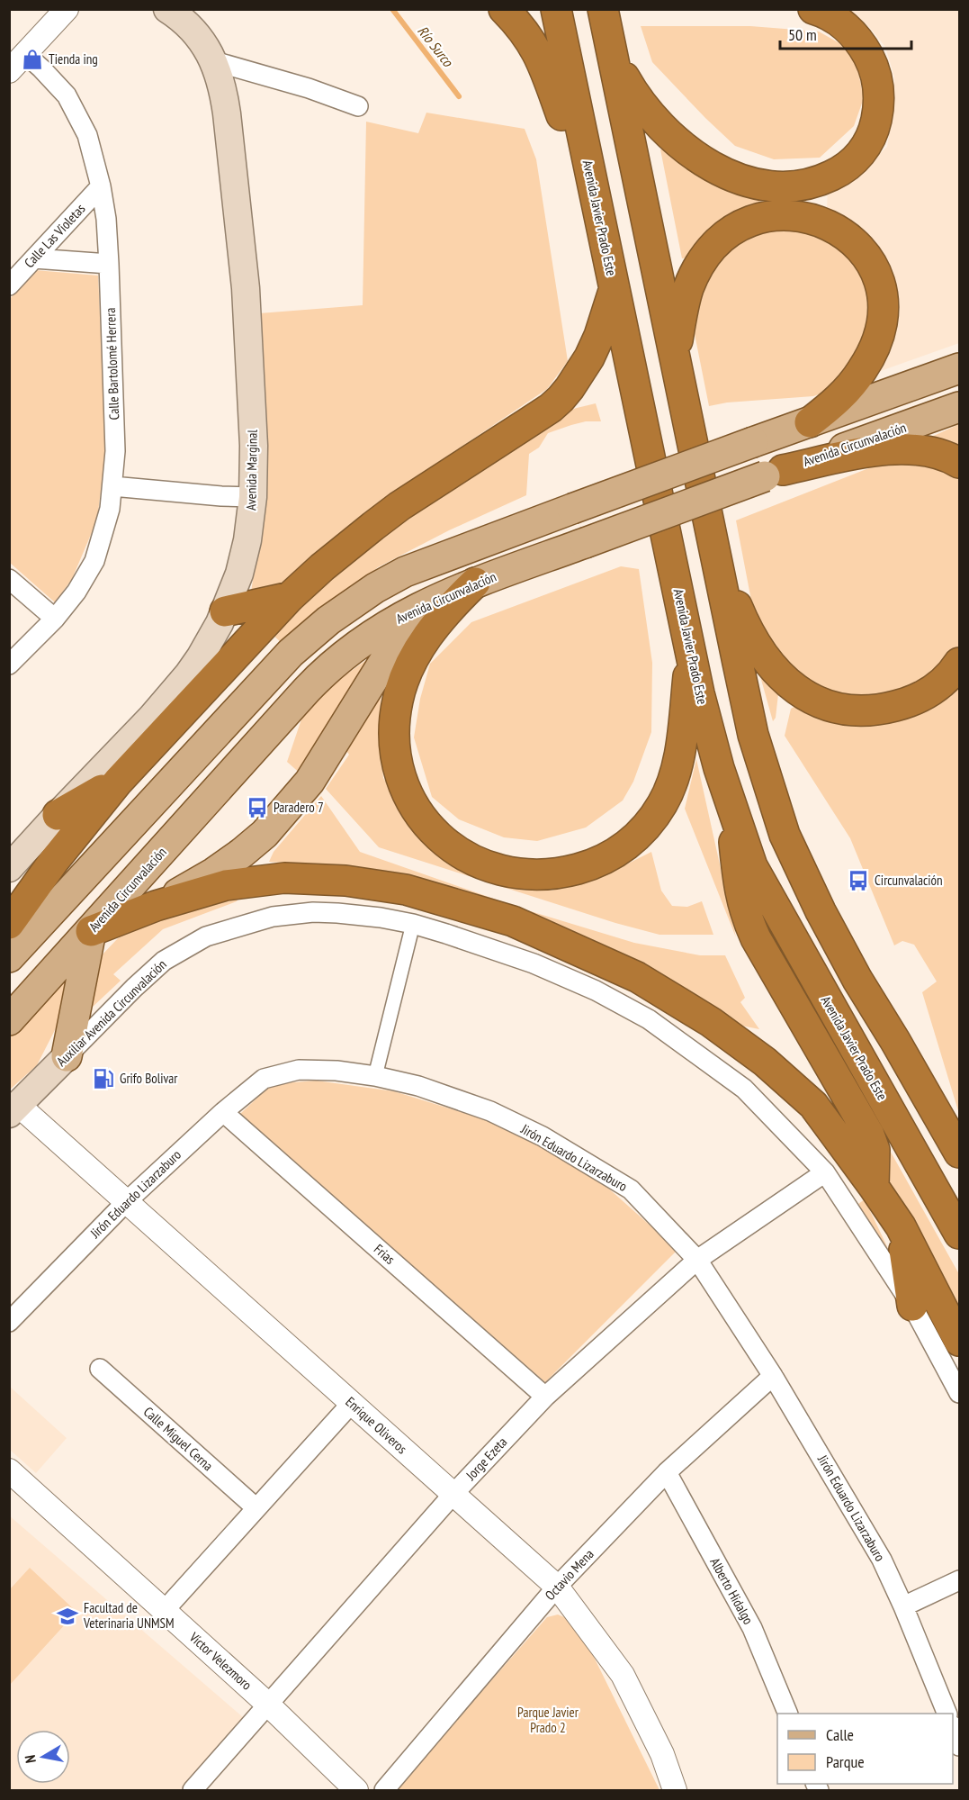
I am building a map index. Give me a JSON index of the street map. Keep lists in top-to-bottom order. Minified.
{"streets":{"highway":["Avenida Javier Prado Este"],"main road":["Avenida Circunvalación","Avenida Marginal","Auxiliar Avenida Circunvalación"],"street":["Calle Las Violetas","Calle Bartolomé Herrera","Jirón Eduardo Lizarzaburo","Frias","Enrique Oliveros","Calle Miguel Cerna","Jorge Ezeta","Octavio Mena","Alberto Hidalgo","Víctor Velezmoro"]},"crossings":[["Calle Las Violetas","Calle Bartolomé Herrera"],["Auxiliar Avenida Circunvalación","Enrique Oliveros"],["Jirón Eduardo Lizarzaburo","Frias"],["Jirón Eduardo Lizarzaburo","Enrique Oliveros"],["Jirón Eduardo Lizarzaburo","Jorge Ezeta"],["Jirón Eduardo Lizarzaburo","Octavio Mena"],["Frias","Jorge Ezeta"],["Enrique Oliveros","Jorge Ezeta"],["Enrique Oliveros","Octavio Mena"],["Jorge Ezeta","Víctor Velezmoro"],["Octavio Mena","Alberto Hidalgo"]],"water":["Río Surco"],"parks":["Parque Javier Prado 2"],"places":{"shop":["Tienda ing"],"bus stop":["Paradero 7","Circunvalación"],"fuel station":["Grifo Bolivar"],"school or university":["Facultad de Veterinaria UNMSM"]},"legend":["Calle","Parque"],"scale_bar":"50 m","north":"left"}
